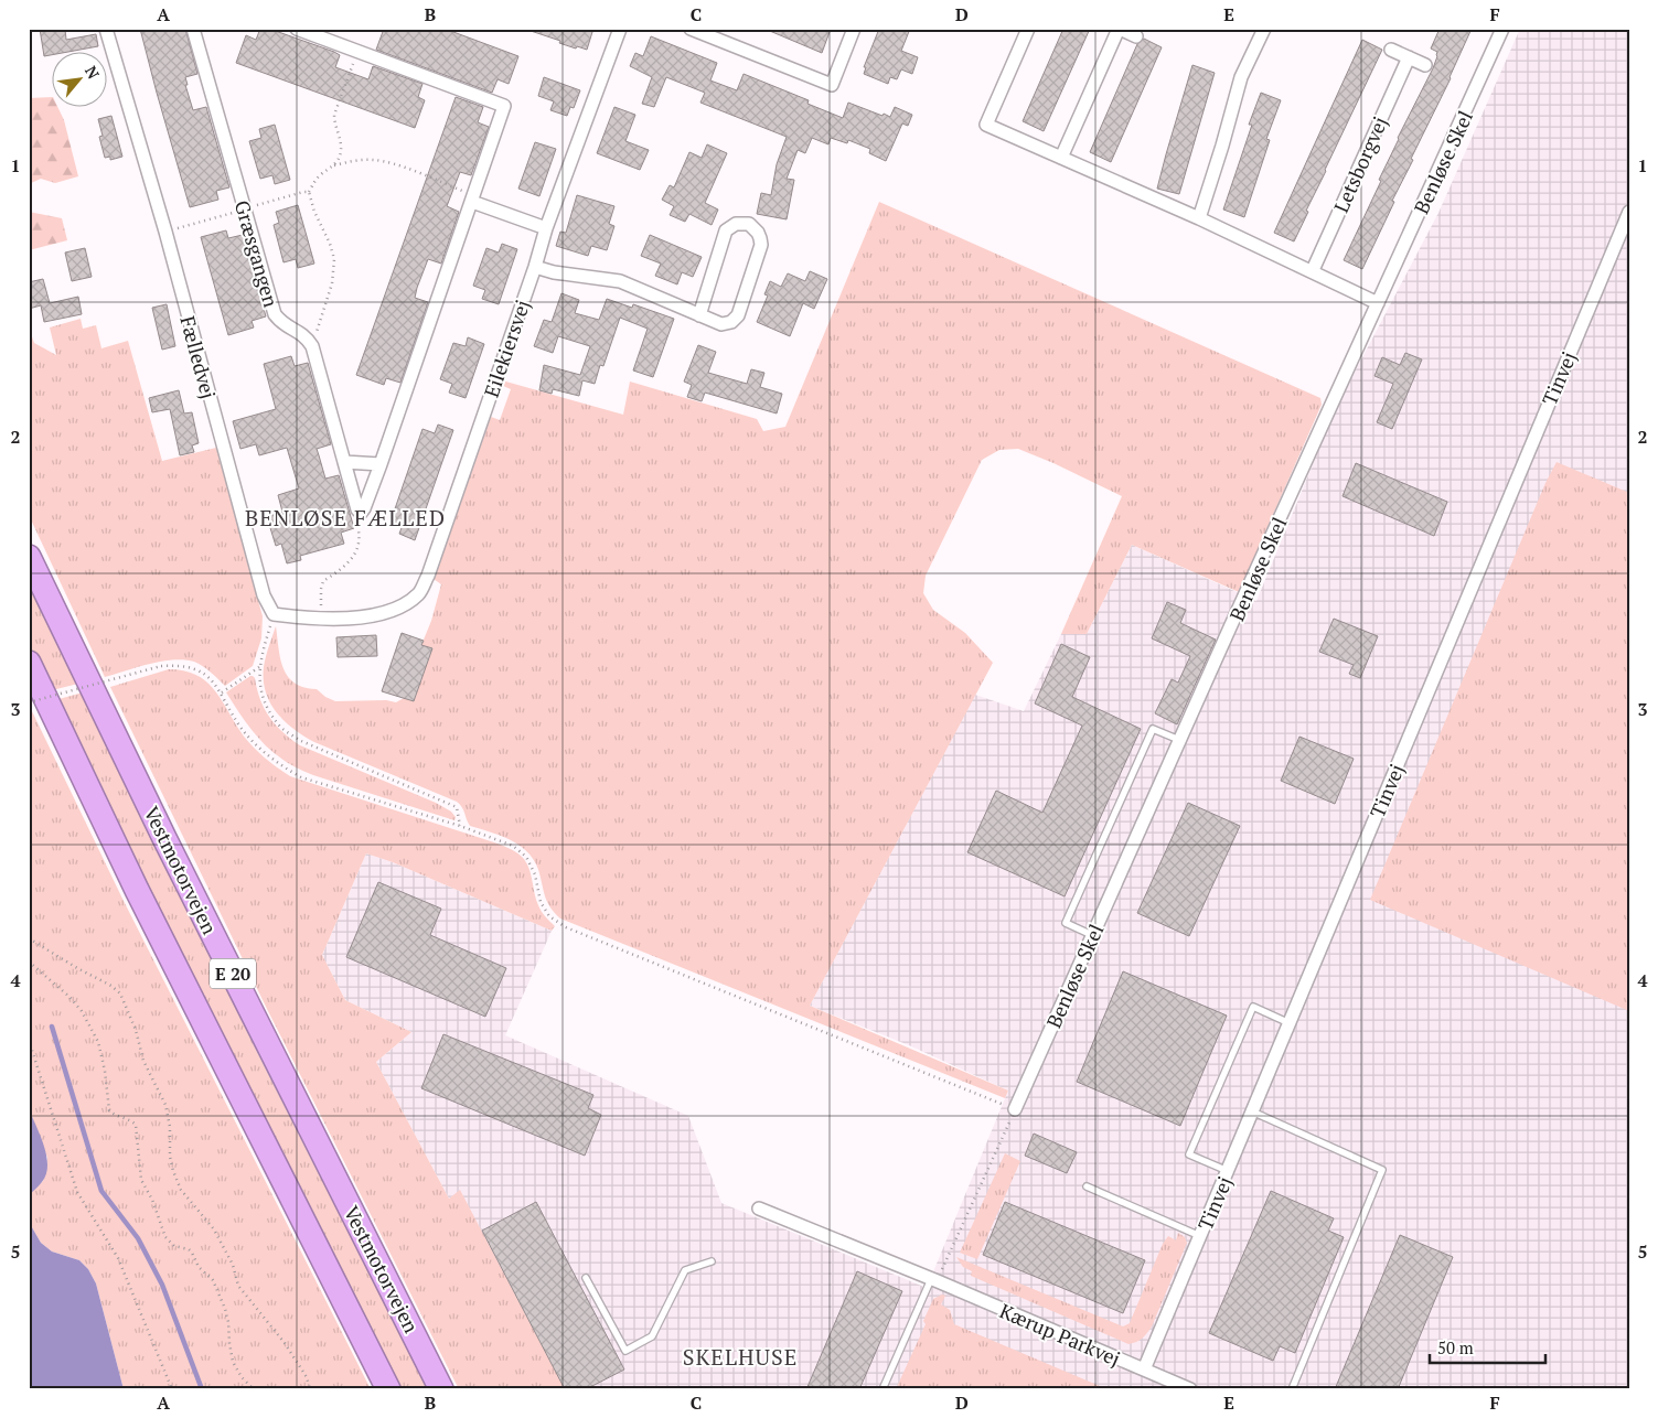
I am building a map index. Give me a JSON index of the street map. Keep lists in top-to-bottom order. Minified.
{"streets":{"highway":["Vestmotorvejen","E 20"],"street":["Benløse Skel","Letsborgvej","Græsgangen","Eilekiersvej","Fælledvej","Tinvej","Kærup Parkvej"]},"crossings":[["Tinvej","Kærup Parkvej"]],"districts":["BENLØSE FÆLLED","SKELHUSE"],"scale_bar":"50 m","north":"top right","grid":{"columns":["A","B","C","D","E","F"],"rows":["1","2","3","4","5"]}}
